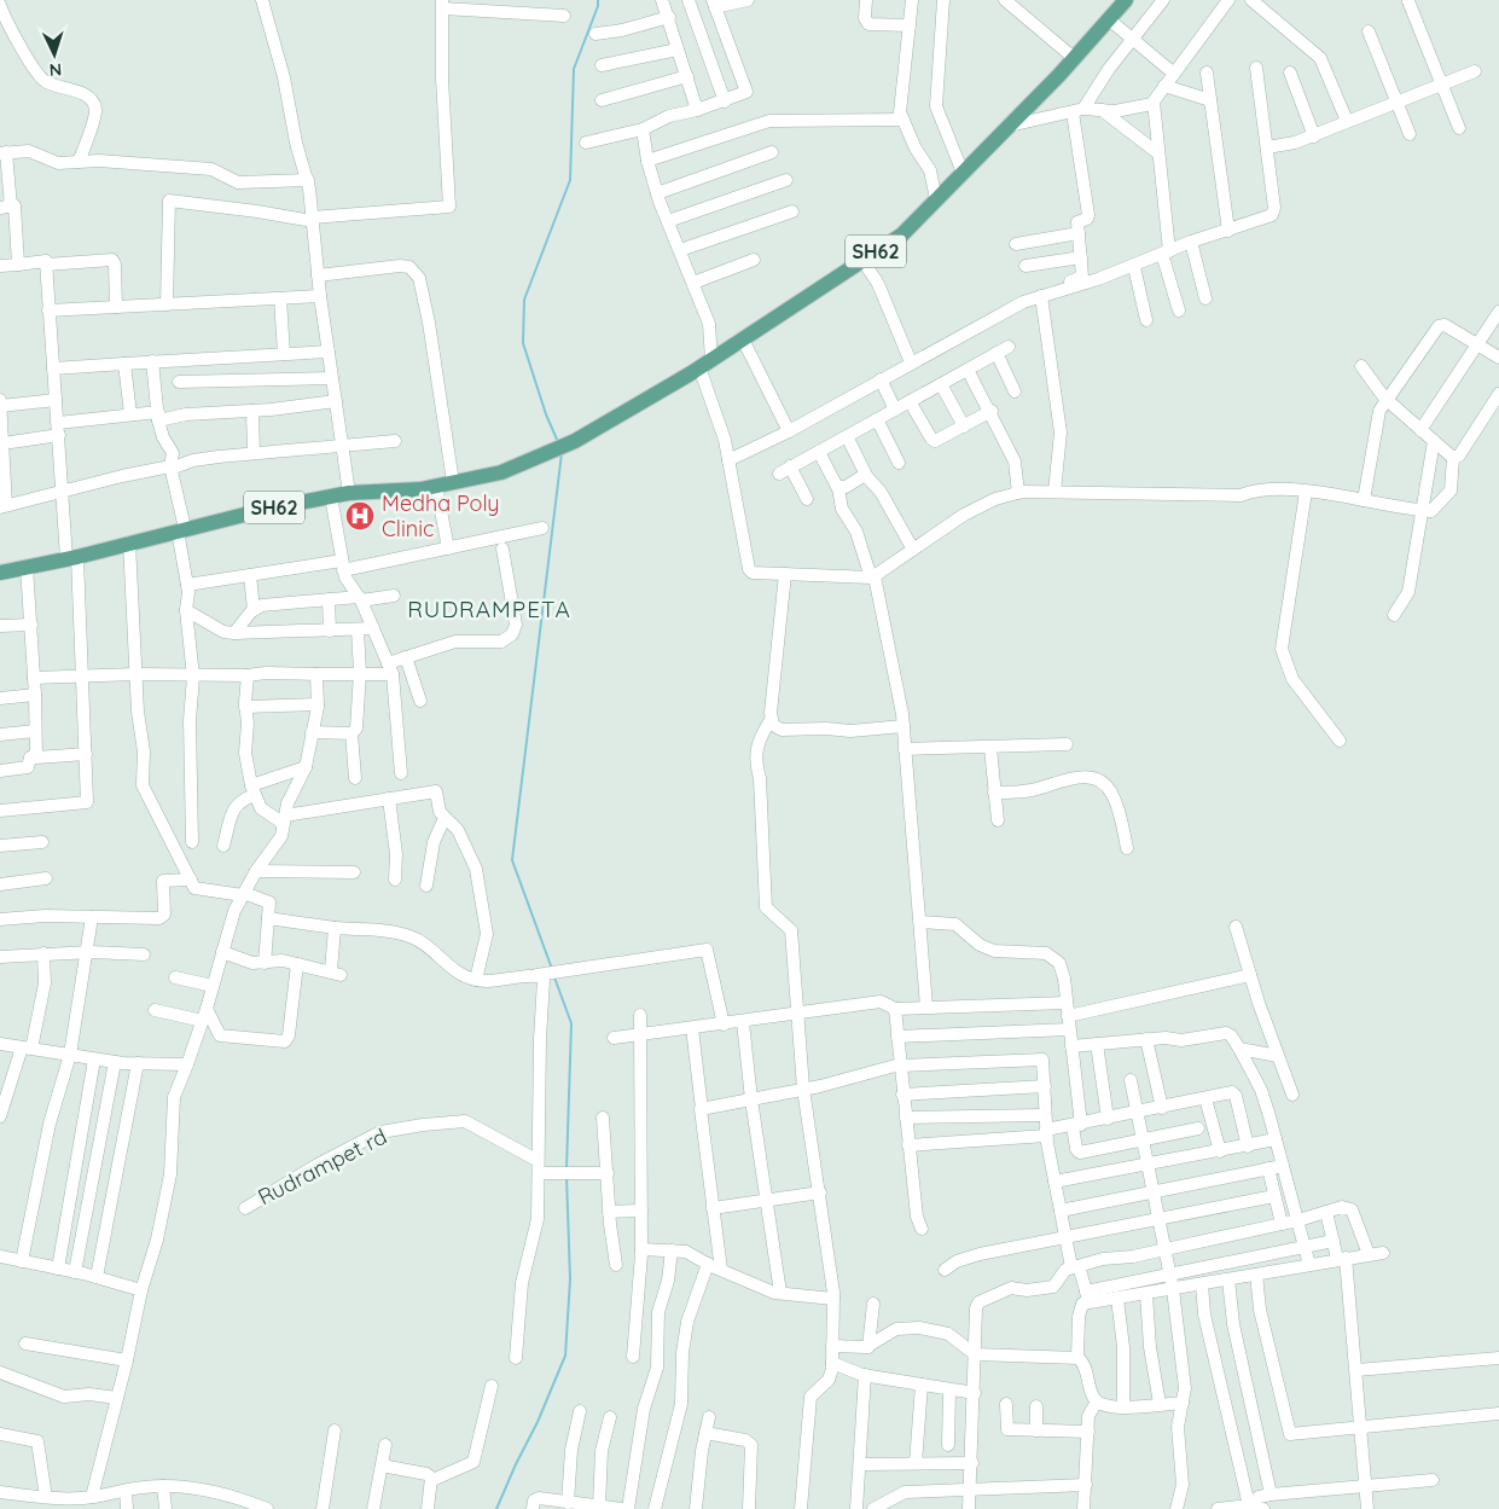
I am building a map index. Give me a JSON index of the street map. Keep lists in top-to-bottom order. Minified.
{"streets":{"main road":["SH62"],"street":["Rudrampet rd"]},"districts":["RUDRAMPETA"],"places":{"hospital":["Medha Poly Clinic"]},"north":"bottom"}
